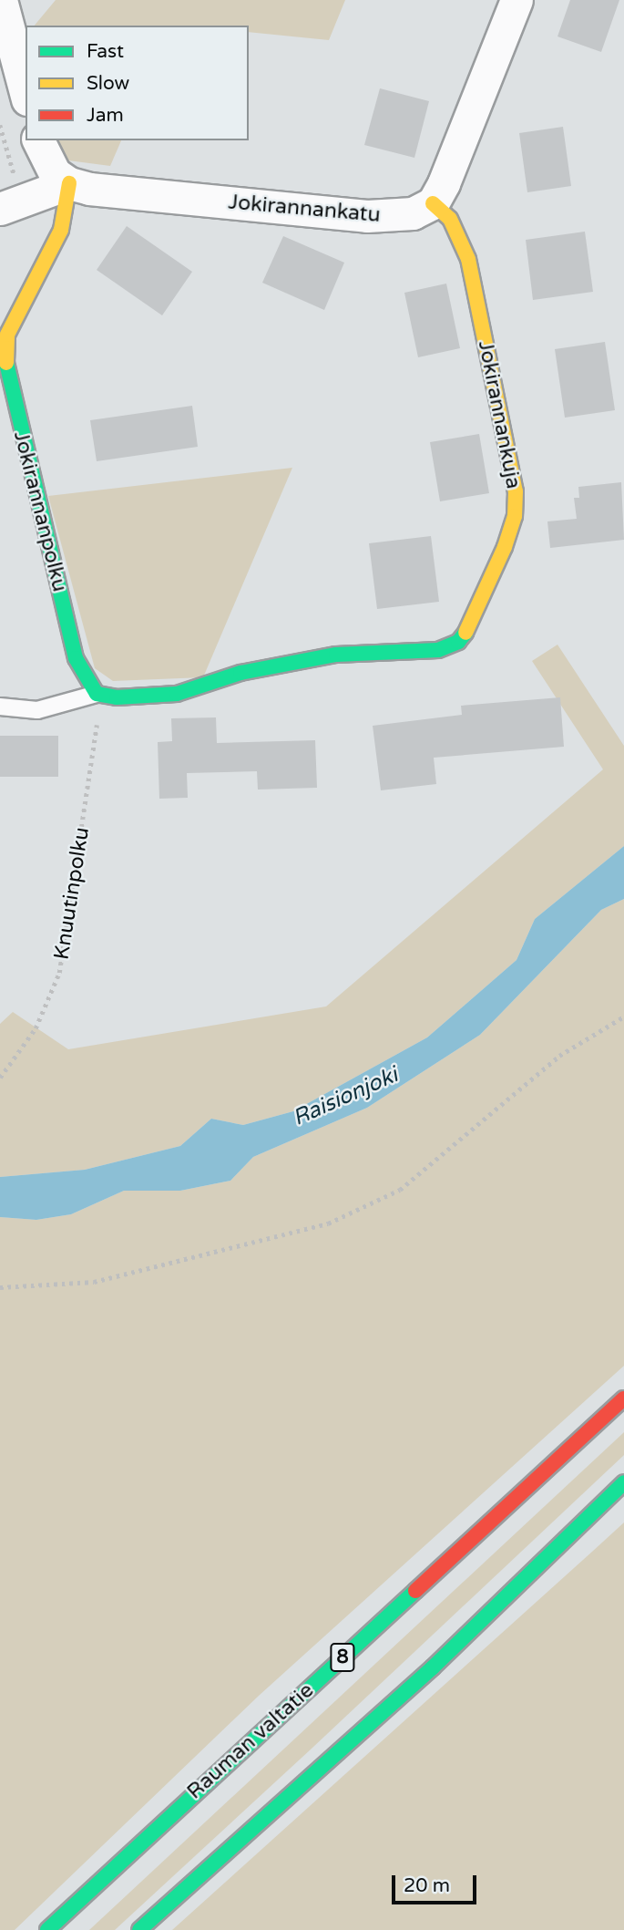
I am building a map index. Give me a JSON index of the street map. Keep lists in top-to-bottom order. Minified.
{"streets":{"main road":["Jokirannankuja","Jokirannanpolku","8","Rauman valtatie"],"street":["Jokirannankatu"],"path":["Knuutinpolku"]},"crossings":[["Jokirannankatu","Jokirannankuja"],["Jokirannankatu","Jokirannanpolku"],["Jokirannankuja","Jokirannanpolku"],["Jokirannankuja","Knuutinpolku"],["Jokirannanpolku","Knuutinpolku"]],"water":["Raisionjoki"],"legend":["Fast","Slow","Jam"],"scale_bar":"20 m"}
